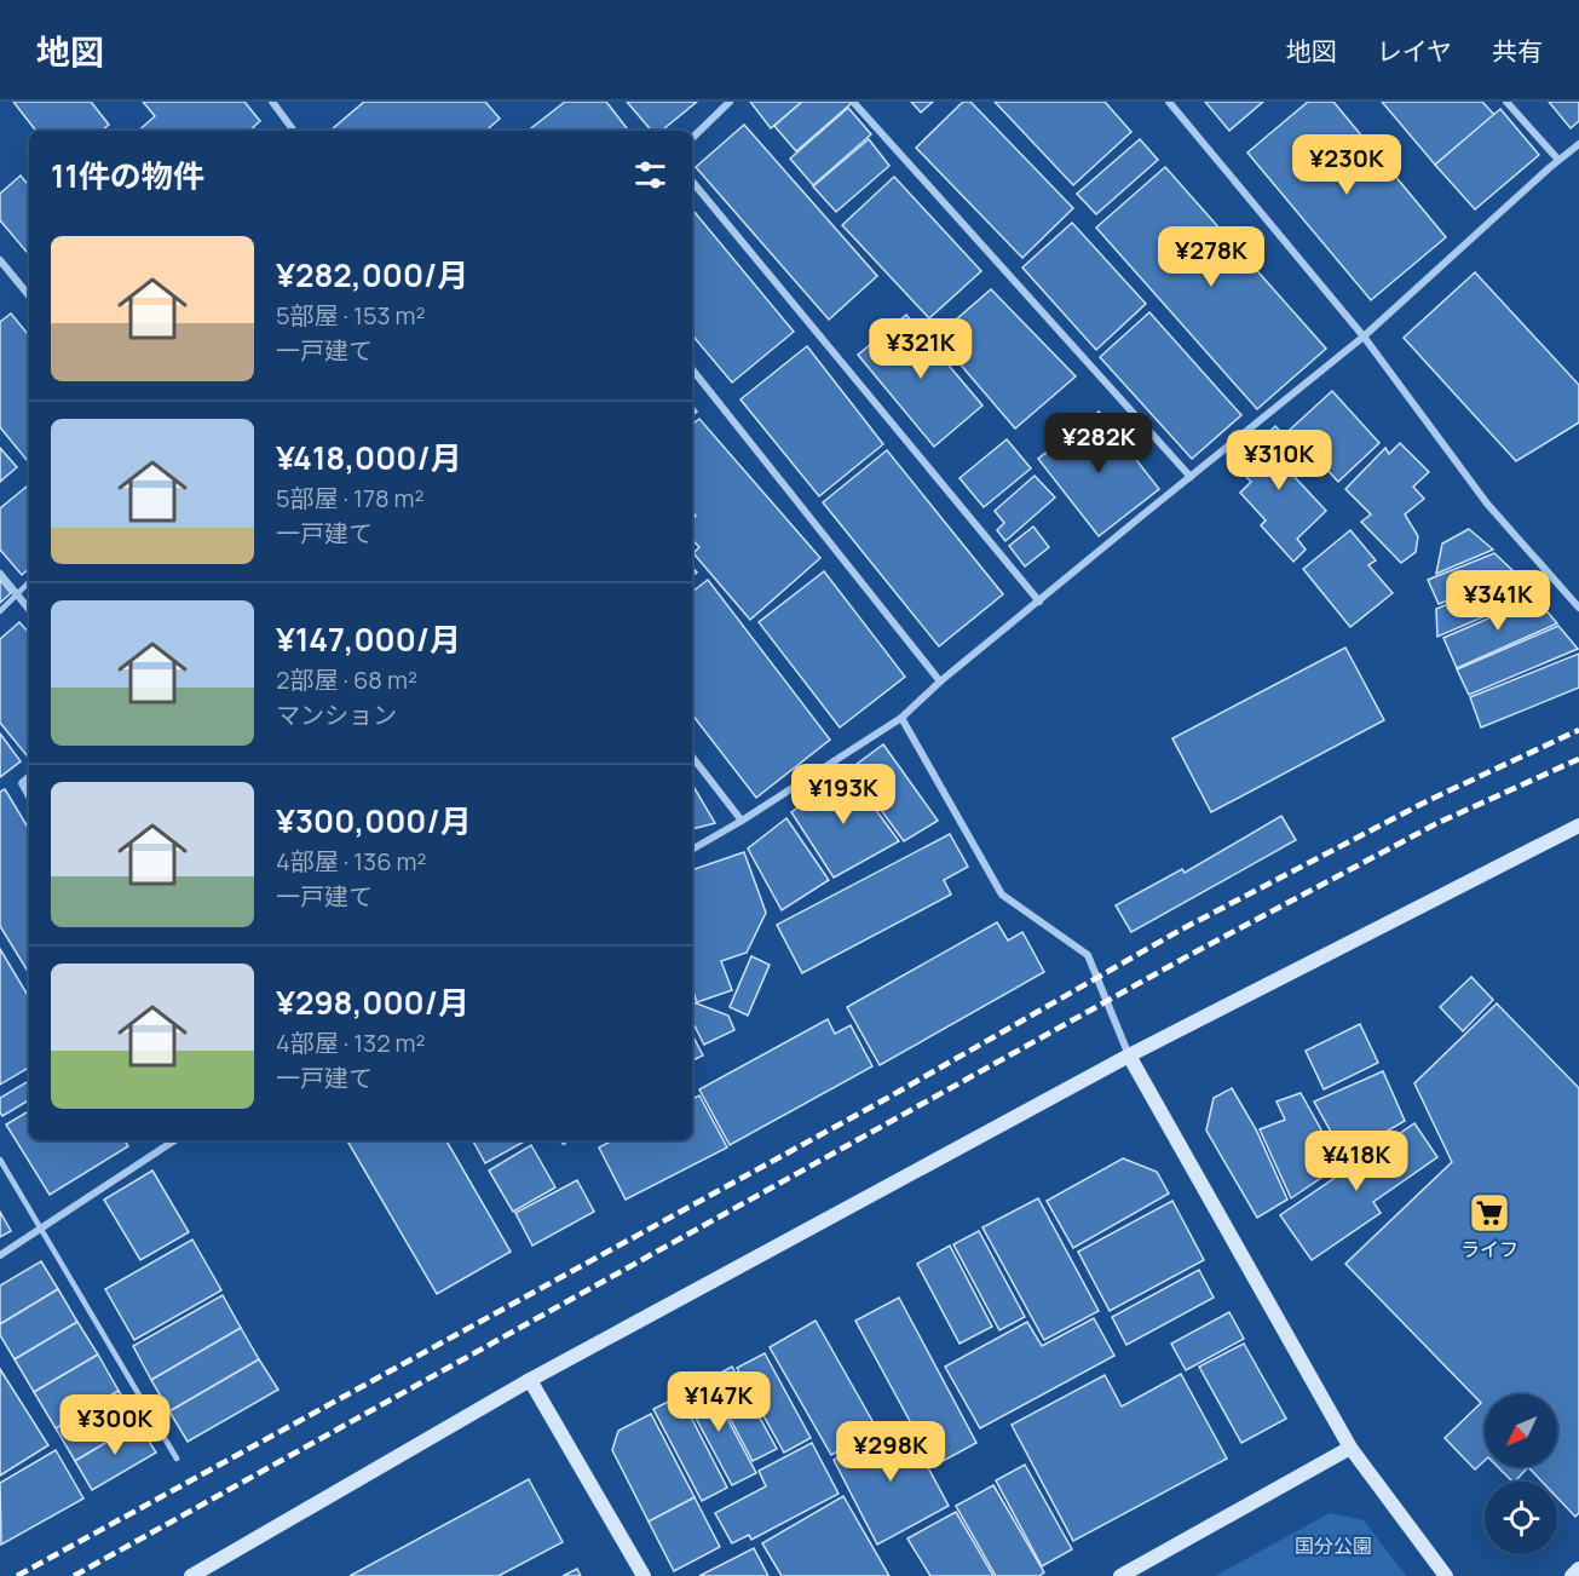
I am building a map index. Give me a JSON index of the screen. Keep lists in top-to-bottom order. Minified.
{"parks":["国分公園"],"places":{"supermarket":["ライフ"]},"north":"bottom left","page":{"header":"地図","nav":["地図","レイヤ","共有"],"heading":"11件の物件","price":["¥230K","¥278K","¥321K","¥282K","¥310K","¥341K","¥193K","¥418K","¥147K","¥300K","¥298K"],"list":[{"name":"¥282,000/月","note":"5部屋 · 153 m² · 一戸建て"},{"name":"¥418,000/月","note":"5部屋 · 178 m² · 一戸建て"},{"name":"¥147,000/月","note":"2部屋 · 68 m² · マンション"},{"name":"¥300,000/月","note":"4部屋 · 136 m² · 一戸建て"},{"name":"¥298,000/月","note":"4部屋 · 132 m² · 一戸建て"}]}}
